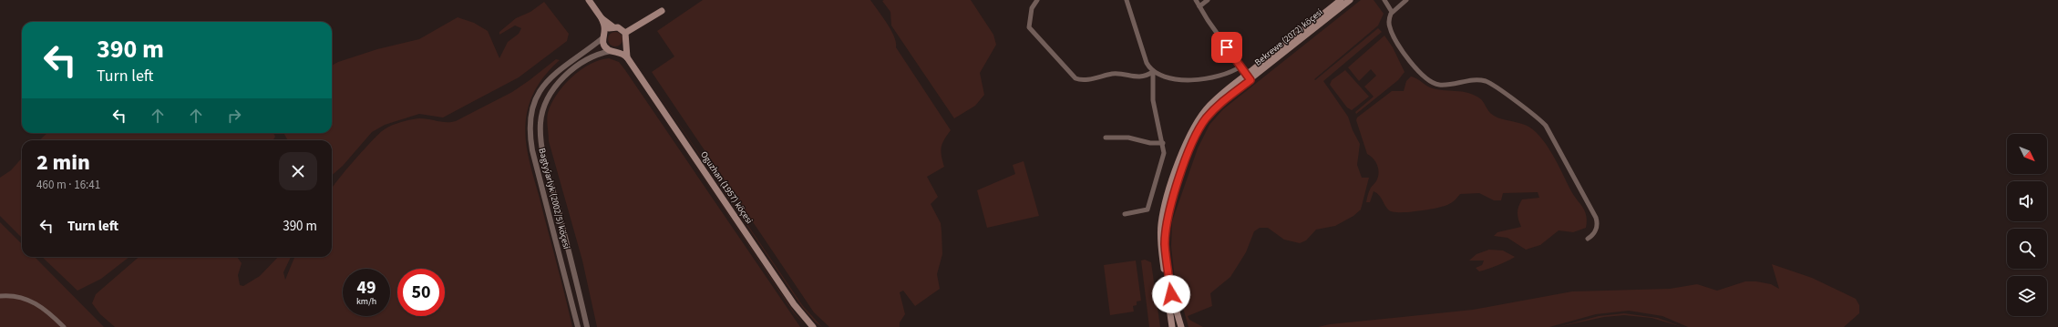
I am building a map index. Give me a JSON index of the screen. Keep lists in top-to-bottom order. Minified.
{"streets":{"main road":["Bekrewe (2072) köçesi","Oguzhan (1957) köçesi"],"street":["Bagtyýarlyk (2002/5) köçesi"]},"crossings":[["Oguzhan (1957) köçesi","Bagtyýarlyk (2002/5) köçesi"]],"north":"bottom right","page":{"turn":["390 m","Turn left"],"heading":["2 min","460 m · 16:41"],"list":[{"name":"Turn left","value":"390 m"}],"speed":"49 km/h","limit":"50"}}
